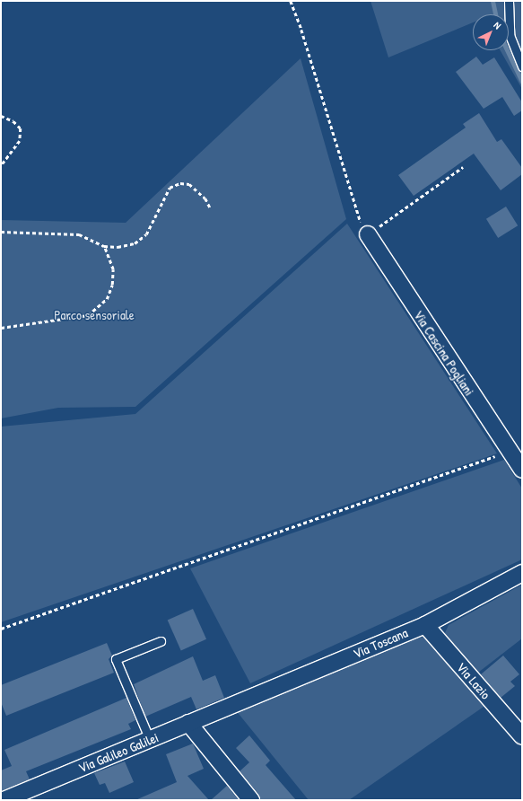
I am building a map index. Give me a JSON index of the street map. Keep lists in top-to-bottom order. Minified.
{"streets":{"street":["Via Cascina Pogliani","Via Toscana","Via Lazio","Via Galileo Galilei"]},"crossings":[["Via Toscana","Via Lazio"],["Via Toscana","Via Galileo Galilei"]],"parks":["Parco sensoriale"],"north":"top right"}
